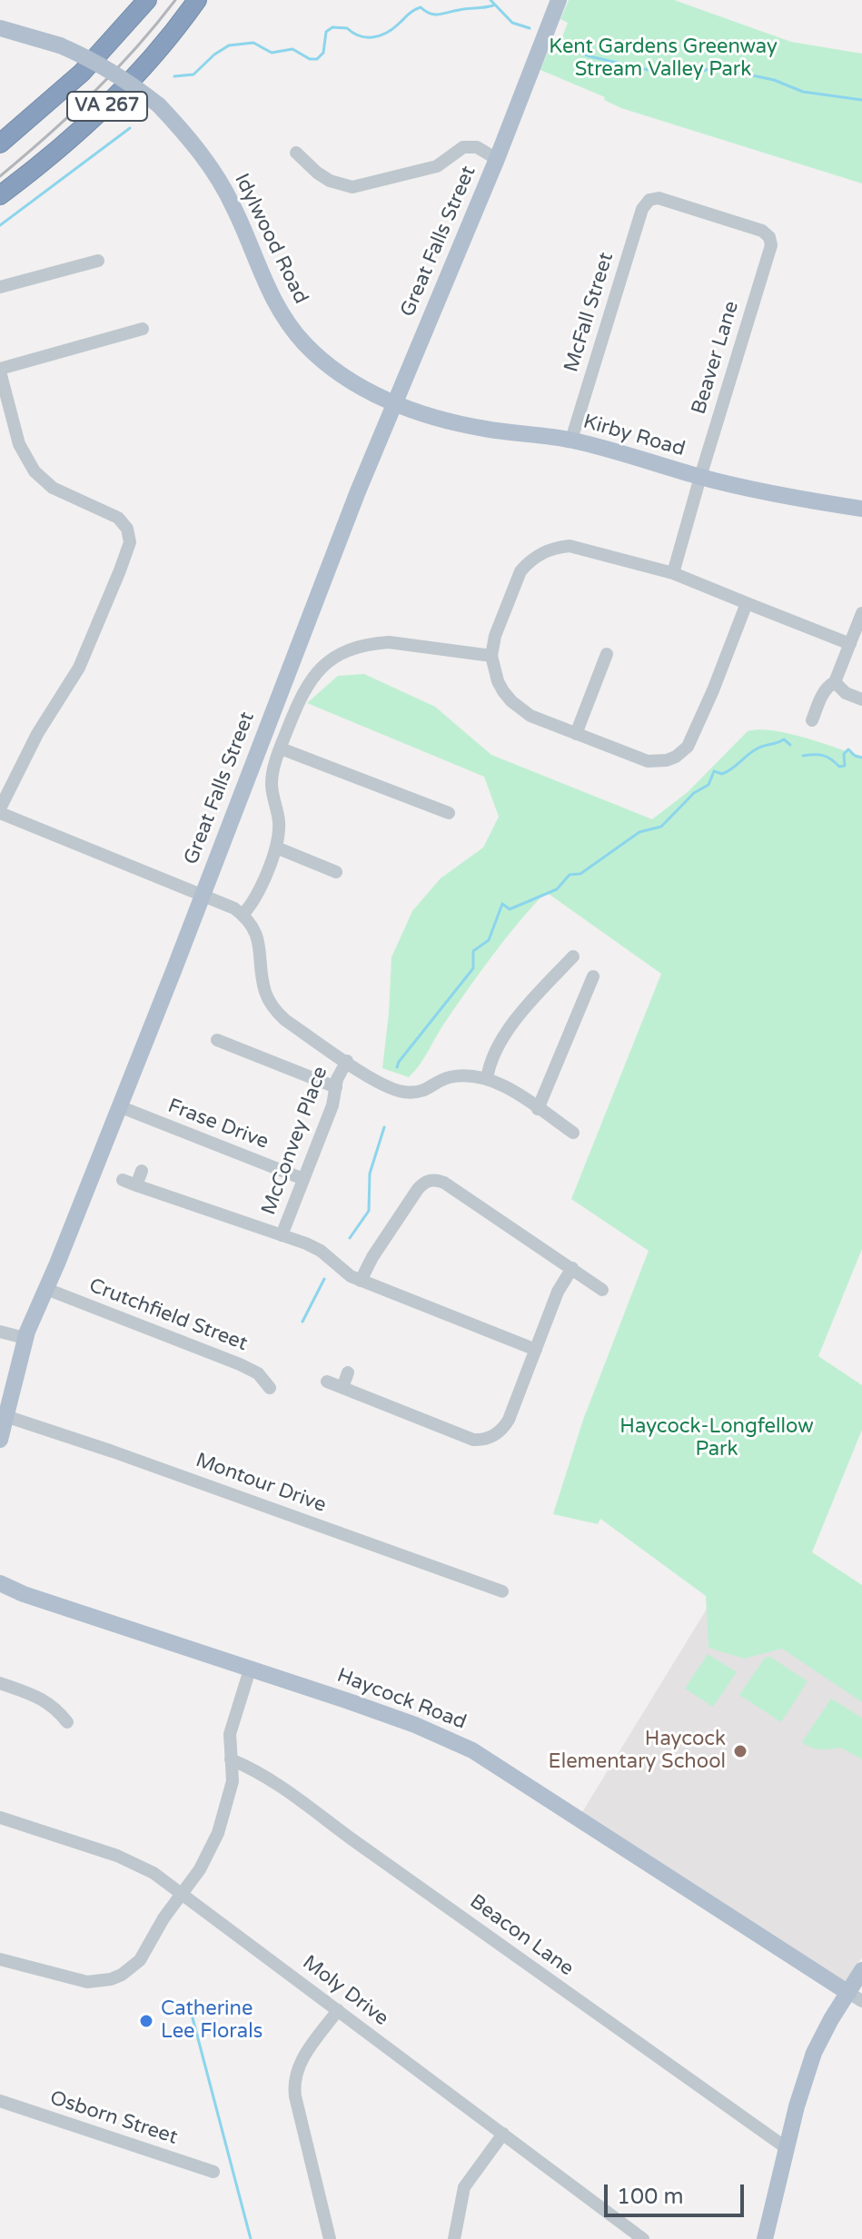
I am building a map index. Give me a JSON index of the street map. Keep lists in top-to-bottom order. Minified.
{"streets":{"highway":["VA 267"],"main road":["Idylwood Road","Great Falls Street","Kirby Road","Haycock Road"],"street":["McFall Street","Beaver Lane","Frase Drive","McConvey Place","Crutchfield Street","Montour Drive","Beacon Lane","Moly Drive","Osborn Street"]},"crossings":[["Idylwood Road","Great Falls Street"],["Idylwood Road","Kirby Road"],["Great Falls Street","Kirby Road"],["Great Falls Street","Frase Drive"],["Great Falls Street","Crutchfield Street"],["Great Falls Street","Montour Drive"],["McFall Street","Beaver Lane"],["McFall Street","Kirby Road"],["Beaver Lane","Kirby Road"],["Frase Drive","McConvey Place"]],"parks":["Kent Gardens Greenway Stream Valley Park","Haycock-Longfellow Park"],"places":["Haycock Elementary School","Catherine Lee Florals"],"scale_bar":"100 m"}
